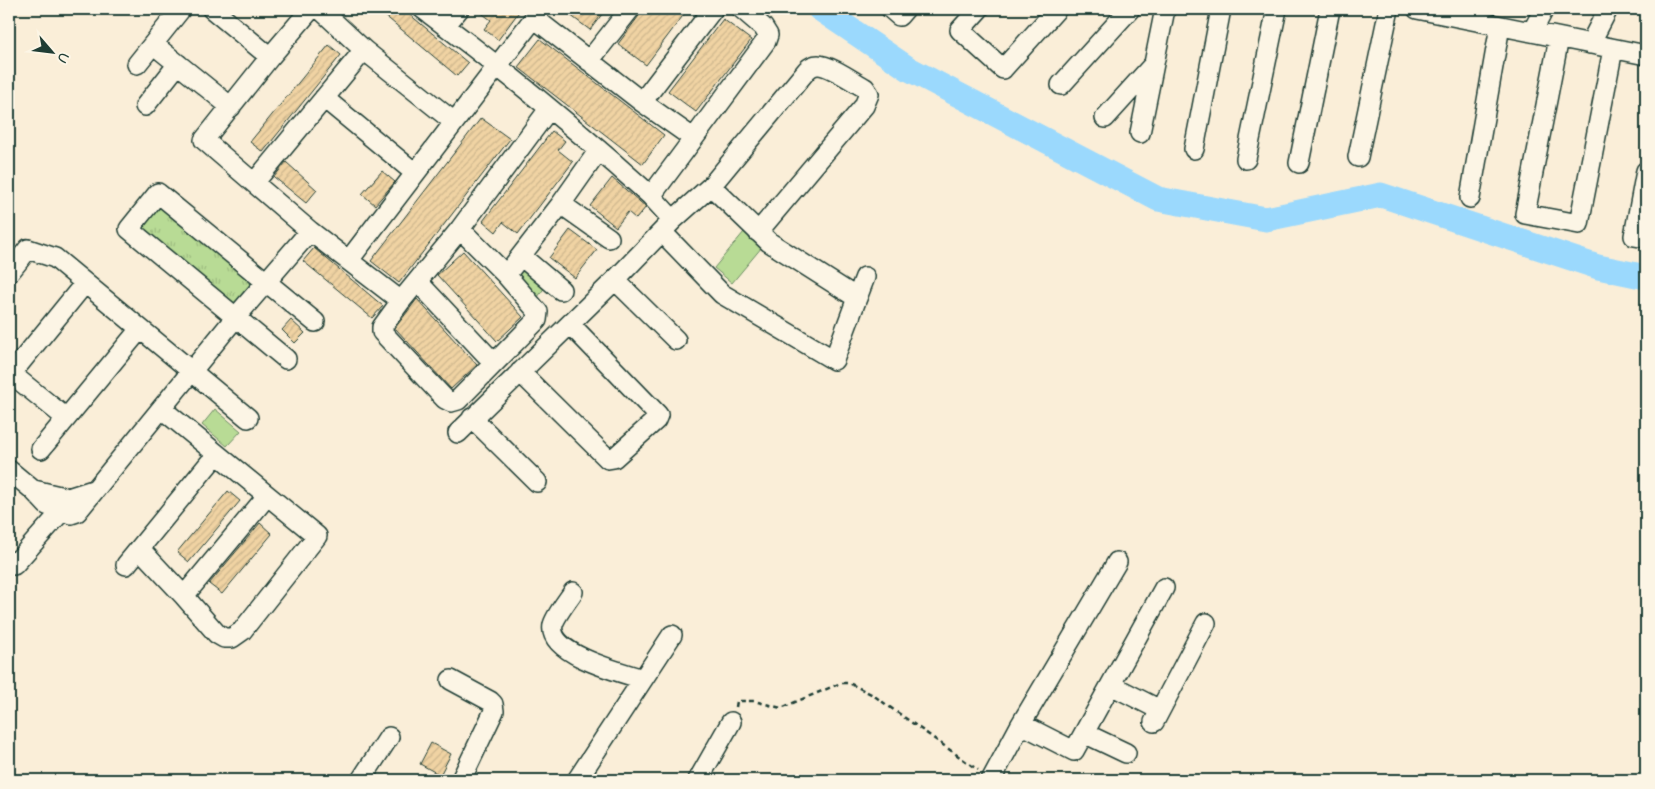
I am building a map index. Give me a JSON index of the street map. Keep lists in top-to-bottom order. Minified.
{"north":"bottom right"}
